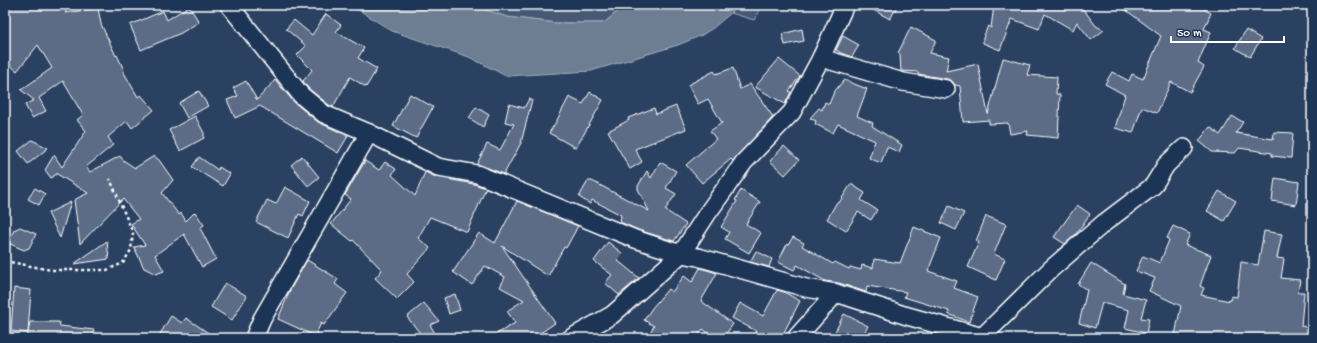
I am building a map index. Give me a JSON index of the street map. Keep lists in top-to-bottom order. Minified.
{"scale_bar":"50 m"}
